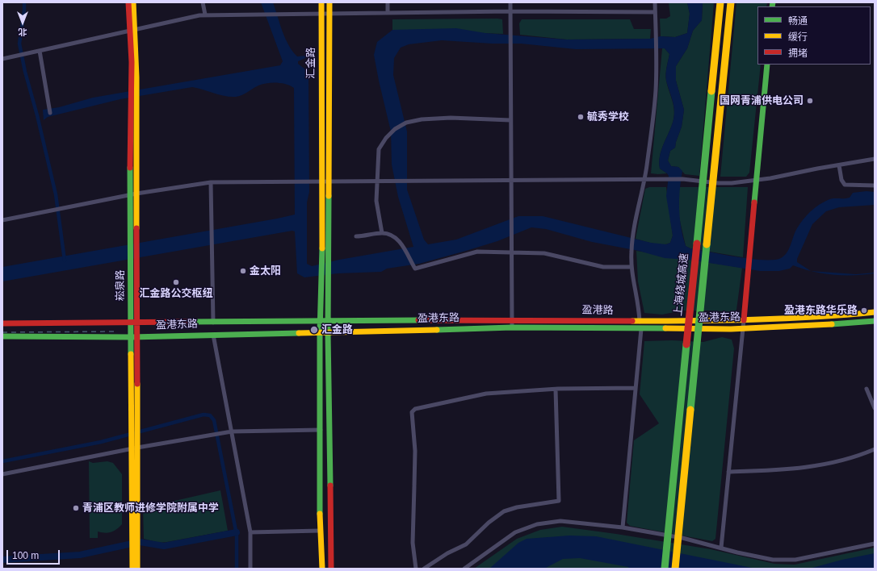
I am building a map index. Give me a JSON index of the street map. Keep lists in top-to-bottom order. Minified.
{"streets":{"main road":["汇金路","上海绕城高速","崧泉路","盈港路","盈港东路"]},"crossings":[["汇金路","盈港路"],["汇金路","盈港东路"],["崧泉路","盈港东路"],["盈港路","盈港东路"]],"places":["国网青浦供电公司","毓秀学校","金太阳","汇金路公交枢纽","盈港东路华乐路","汇金路","青浦区教师进修学院附属中学"],"legend":["畅通","缓行","拥堵"],"scale_bar":"100 m","north":"bottom"}
